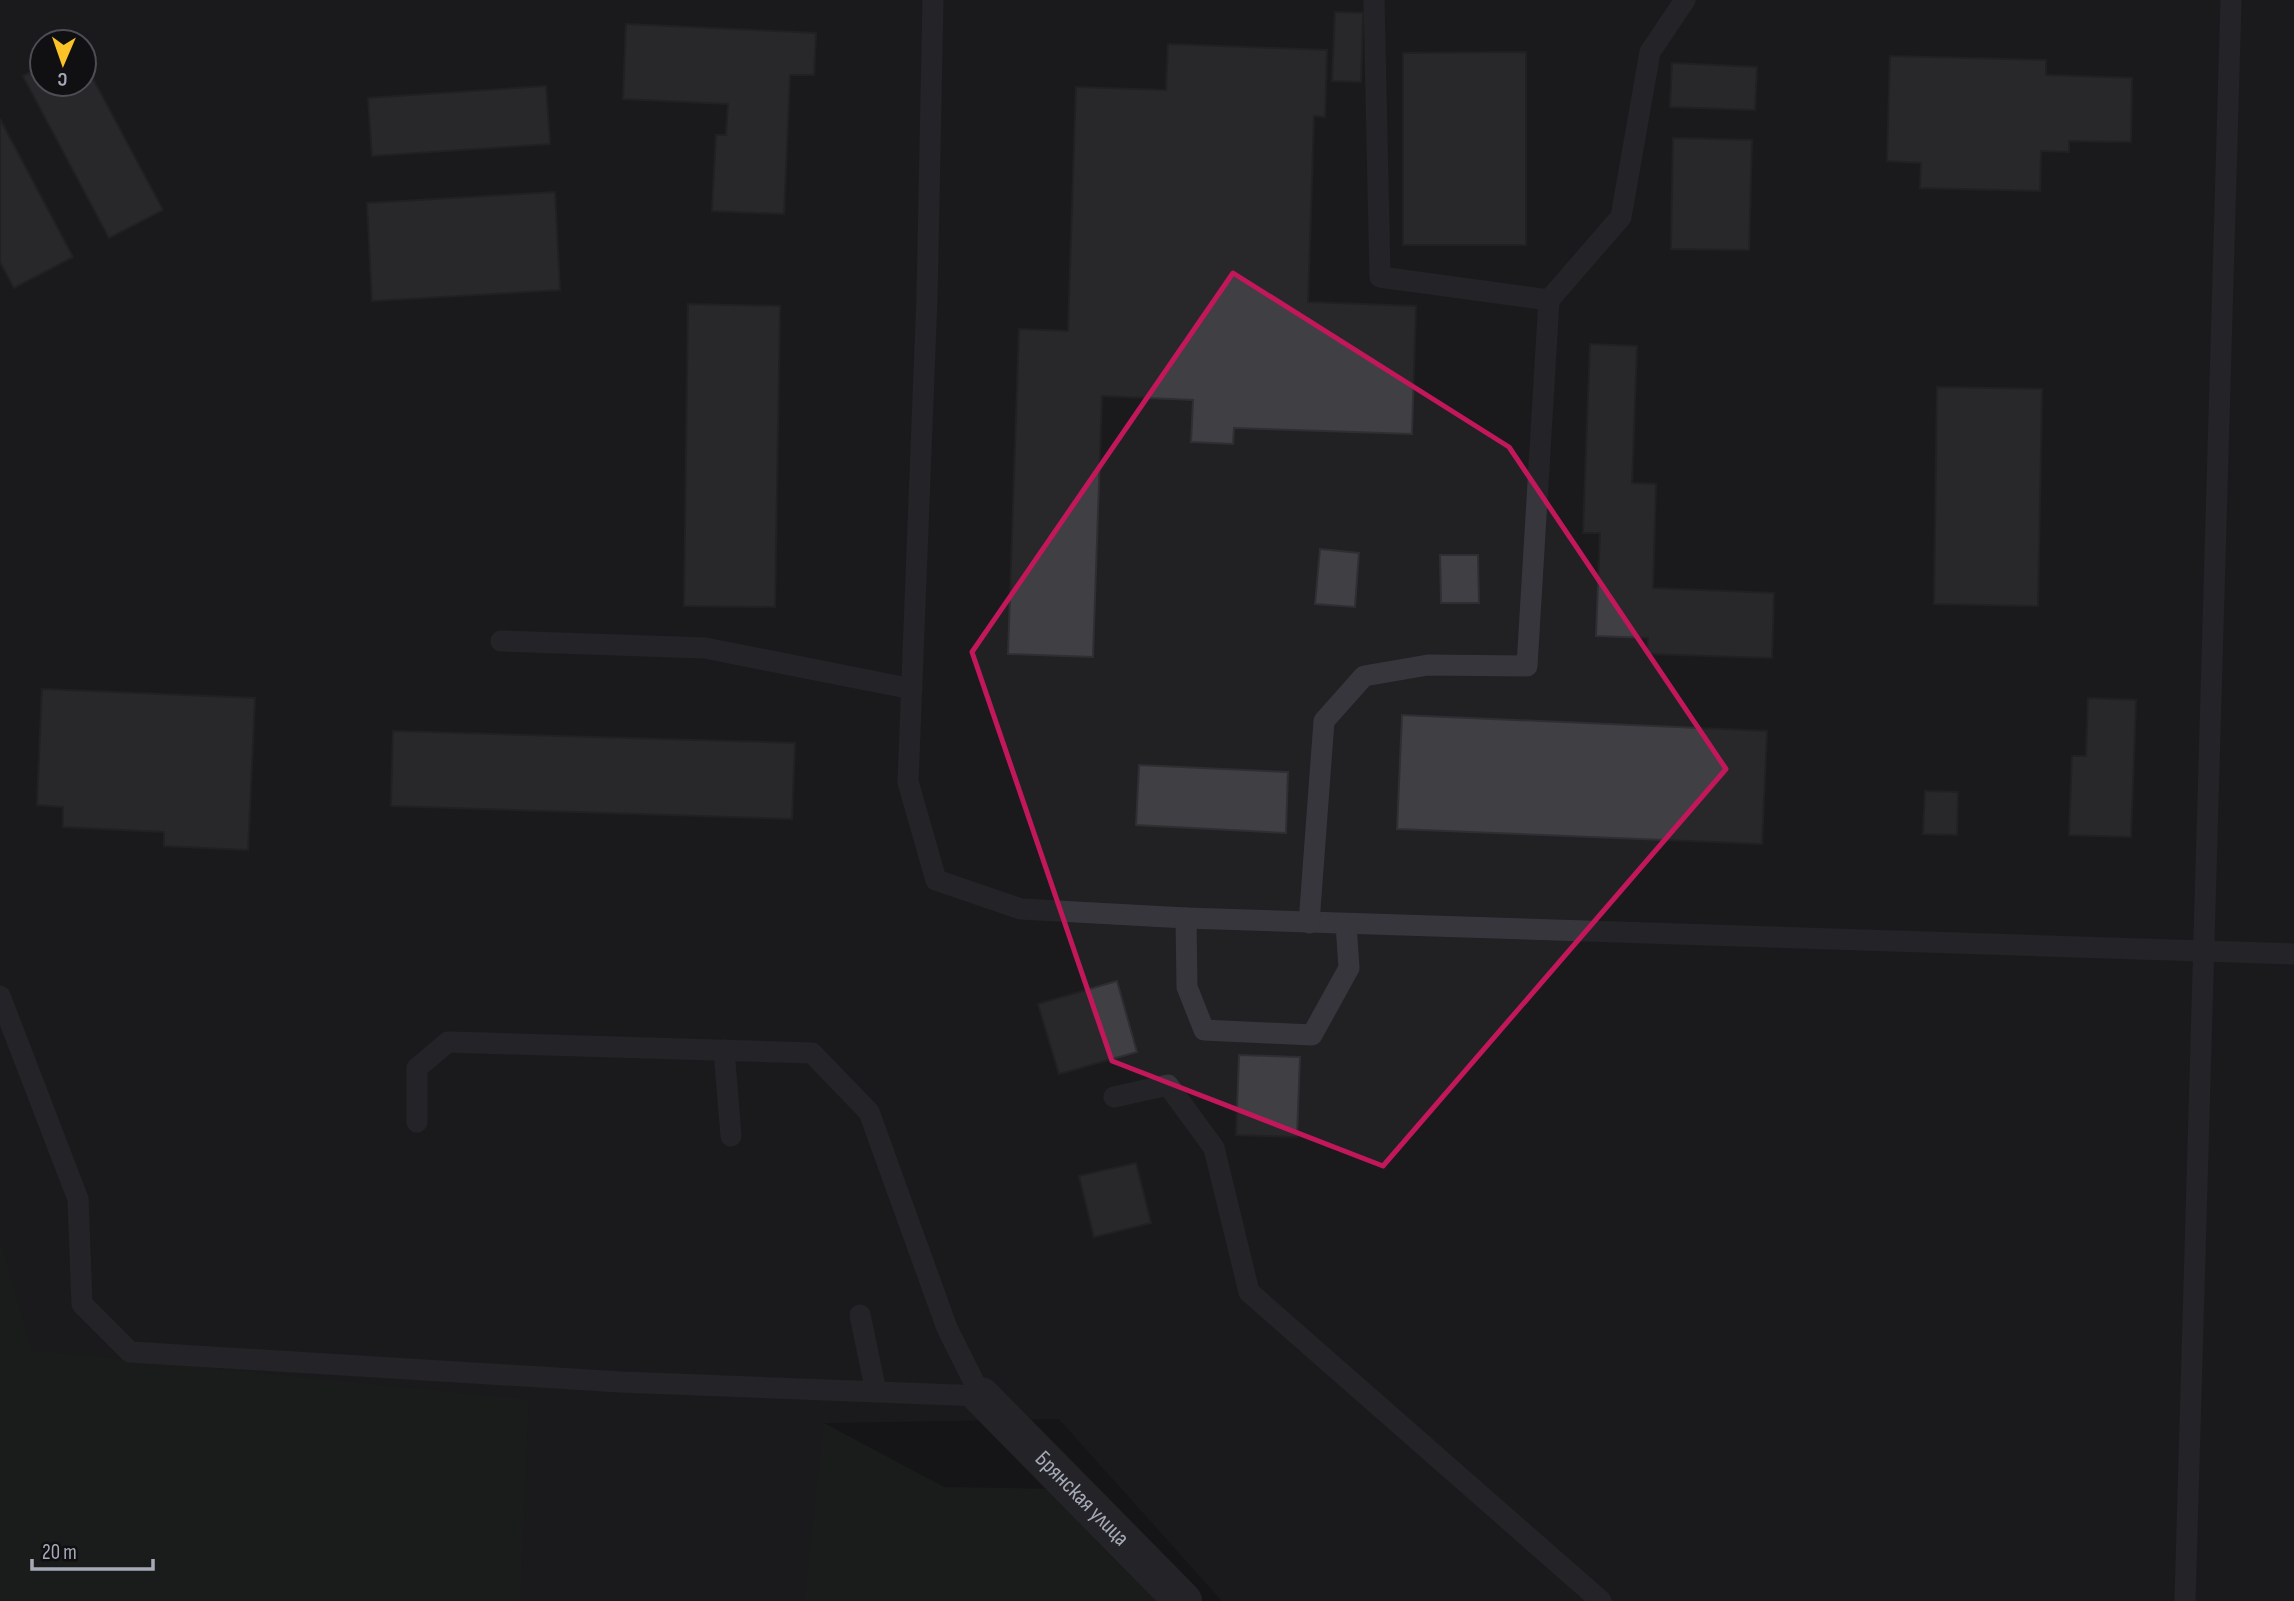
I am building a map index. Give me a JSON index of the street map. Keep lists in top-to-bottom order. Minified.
{"streets":{"street":["Брянская улица"]},"scale_bar":"20 m","north":"bottom"}
